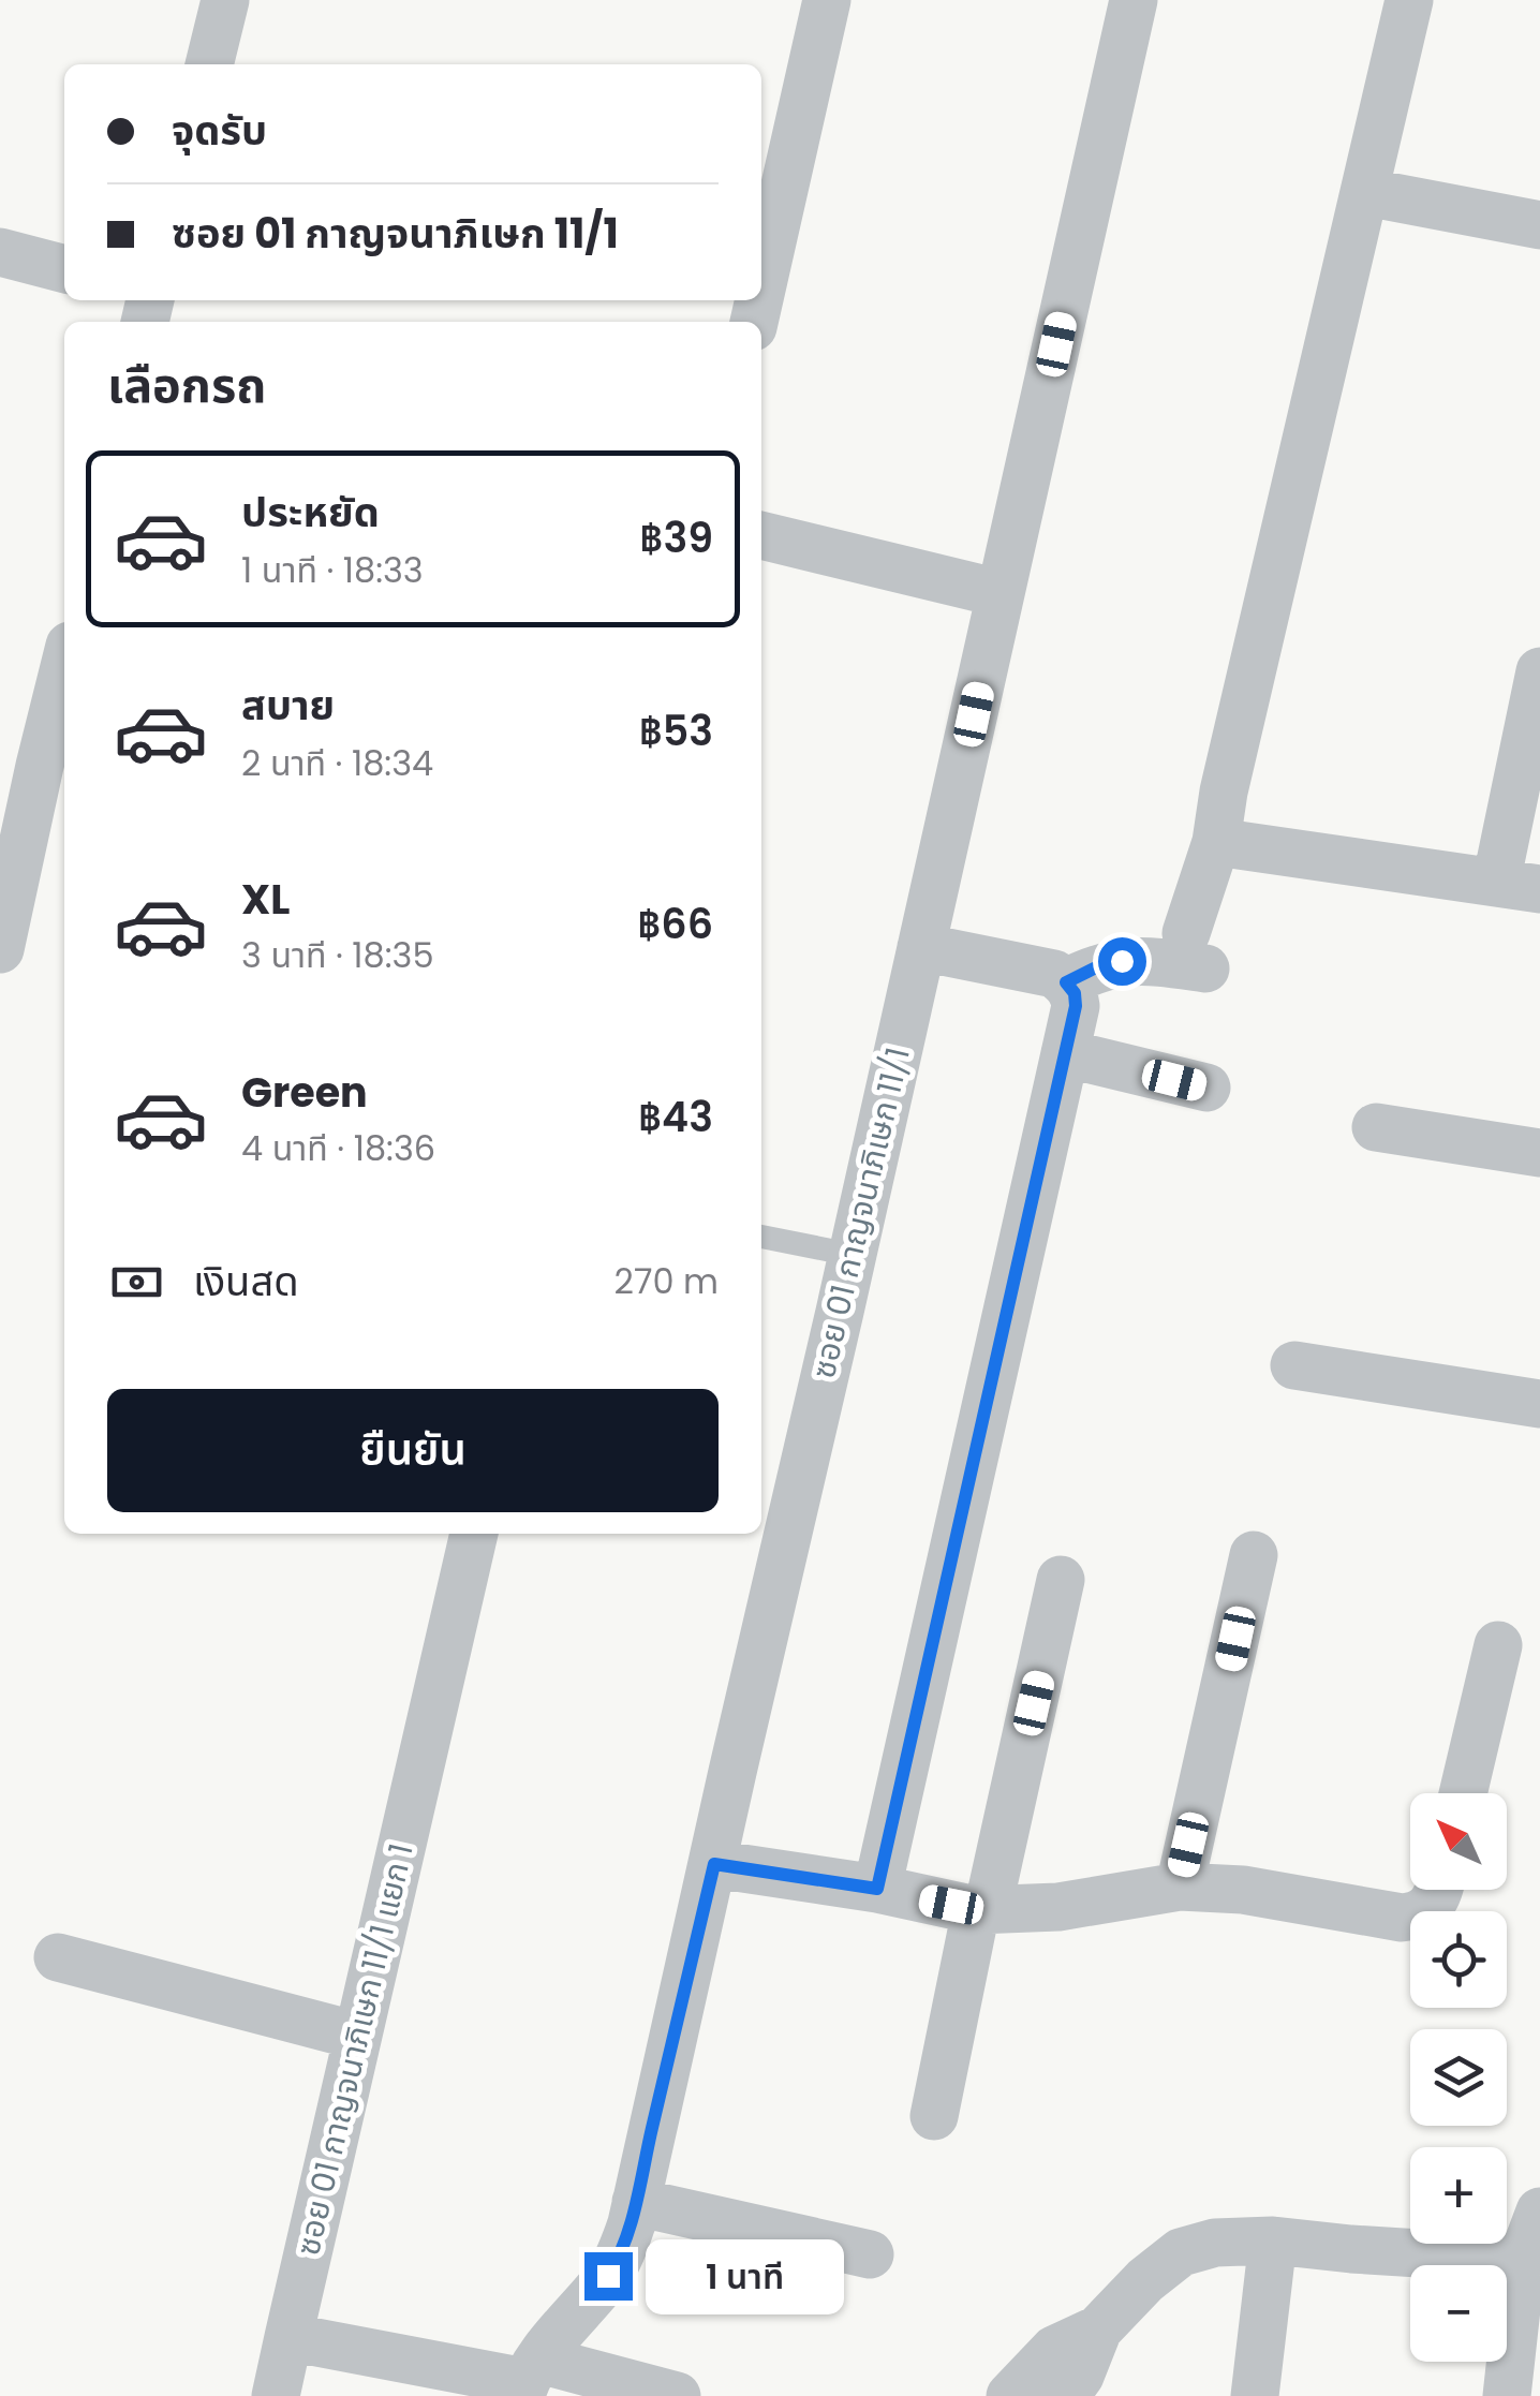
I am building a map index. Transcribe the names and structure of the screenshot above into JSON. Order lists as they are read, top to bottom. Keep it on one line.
{"streets":{"street":["ซอย 01 กาญจนาภิเษก 11/1","ซอย 01 กาญจนาภิเษก 11/1 แยก 1"]},"north":"top left","page":{"banner":["จุดรับ","ซอย 01 กาญจนาภิเษก 11/1"],"heading":"เลือกรถ","list":[{"name":"ประหยัด","note":"1 นาที · 18:33","value":"฿39"},{"name":"สบาย","note":"2 นาที · 18:34","value":"฿53"},{"name":"XL","note":"3 นาที · 18:35","value":"฿66"},{"name":"Green","note":"4 นาที · 18:36","value":"฿43"}],"pay":["เงินสด","270 m"],"buttons":"ยืนยัน","map_buttons":["+","−"],"bubble":"1 นาที"}}
